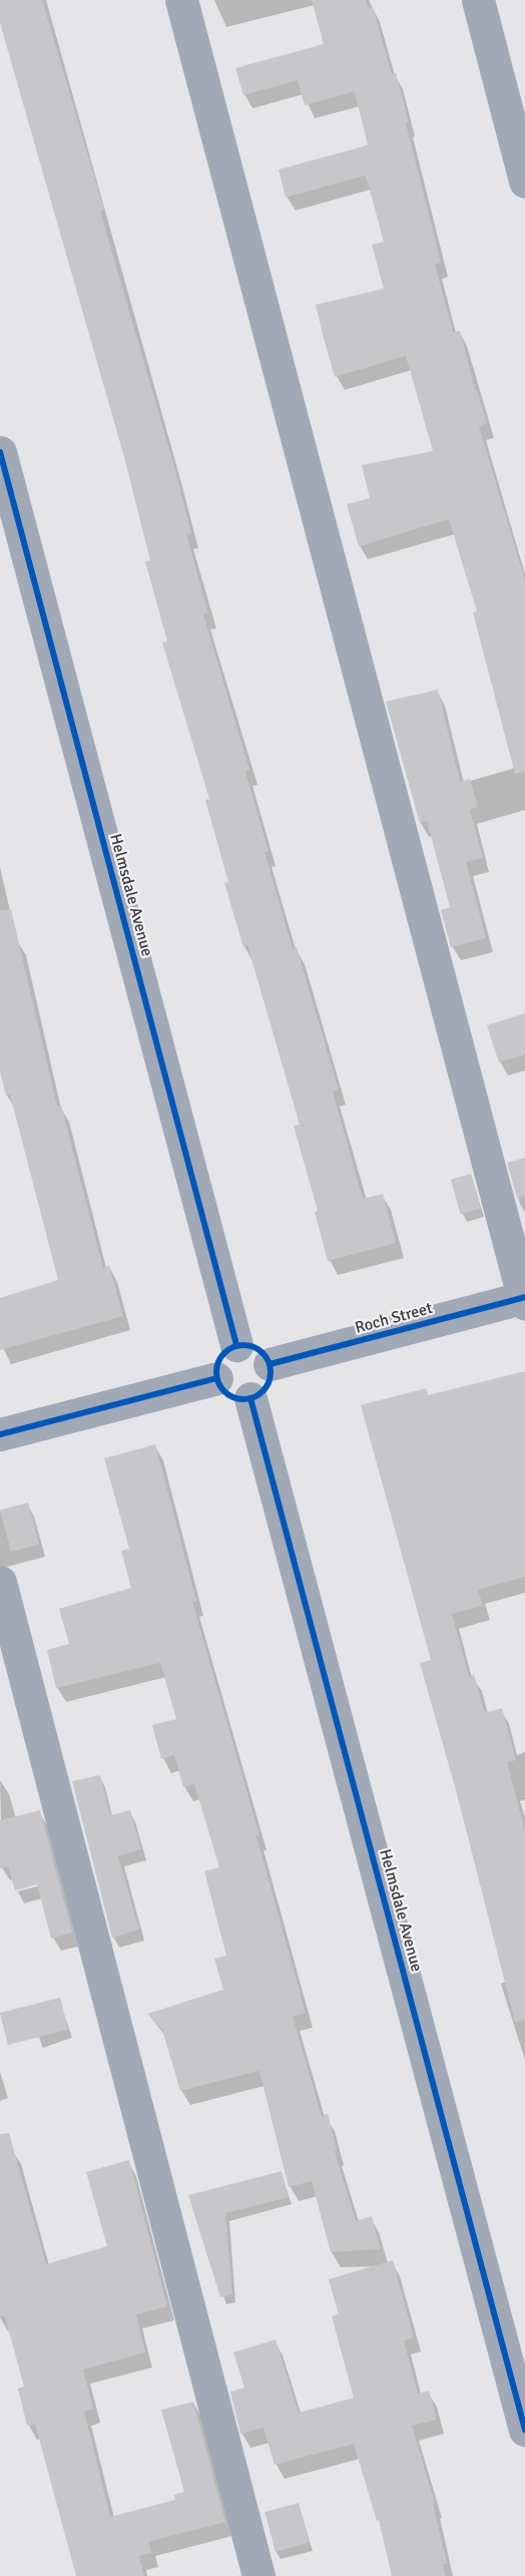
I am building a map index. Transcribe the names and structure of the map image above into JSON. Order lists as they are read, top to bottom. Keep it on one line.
{"streets":{"street":["Helmsdale Avenue","Roch Street"]},"crossings":[["Helmsdale Avenue","Roch Street"]]}
